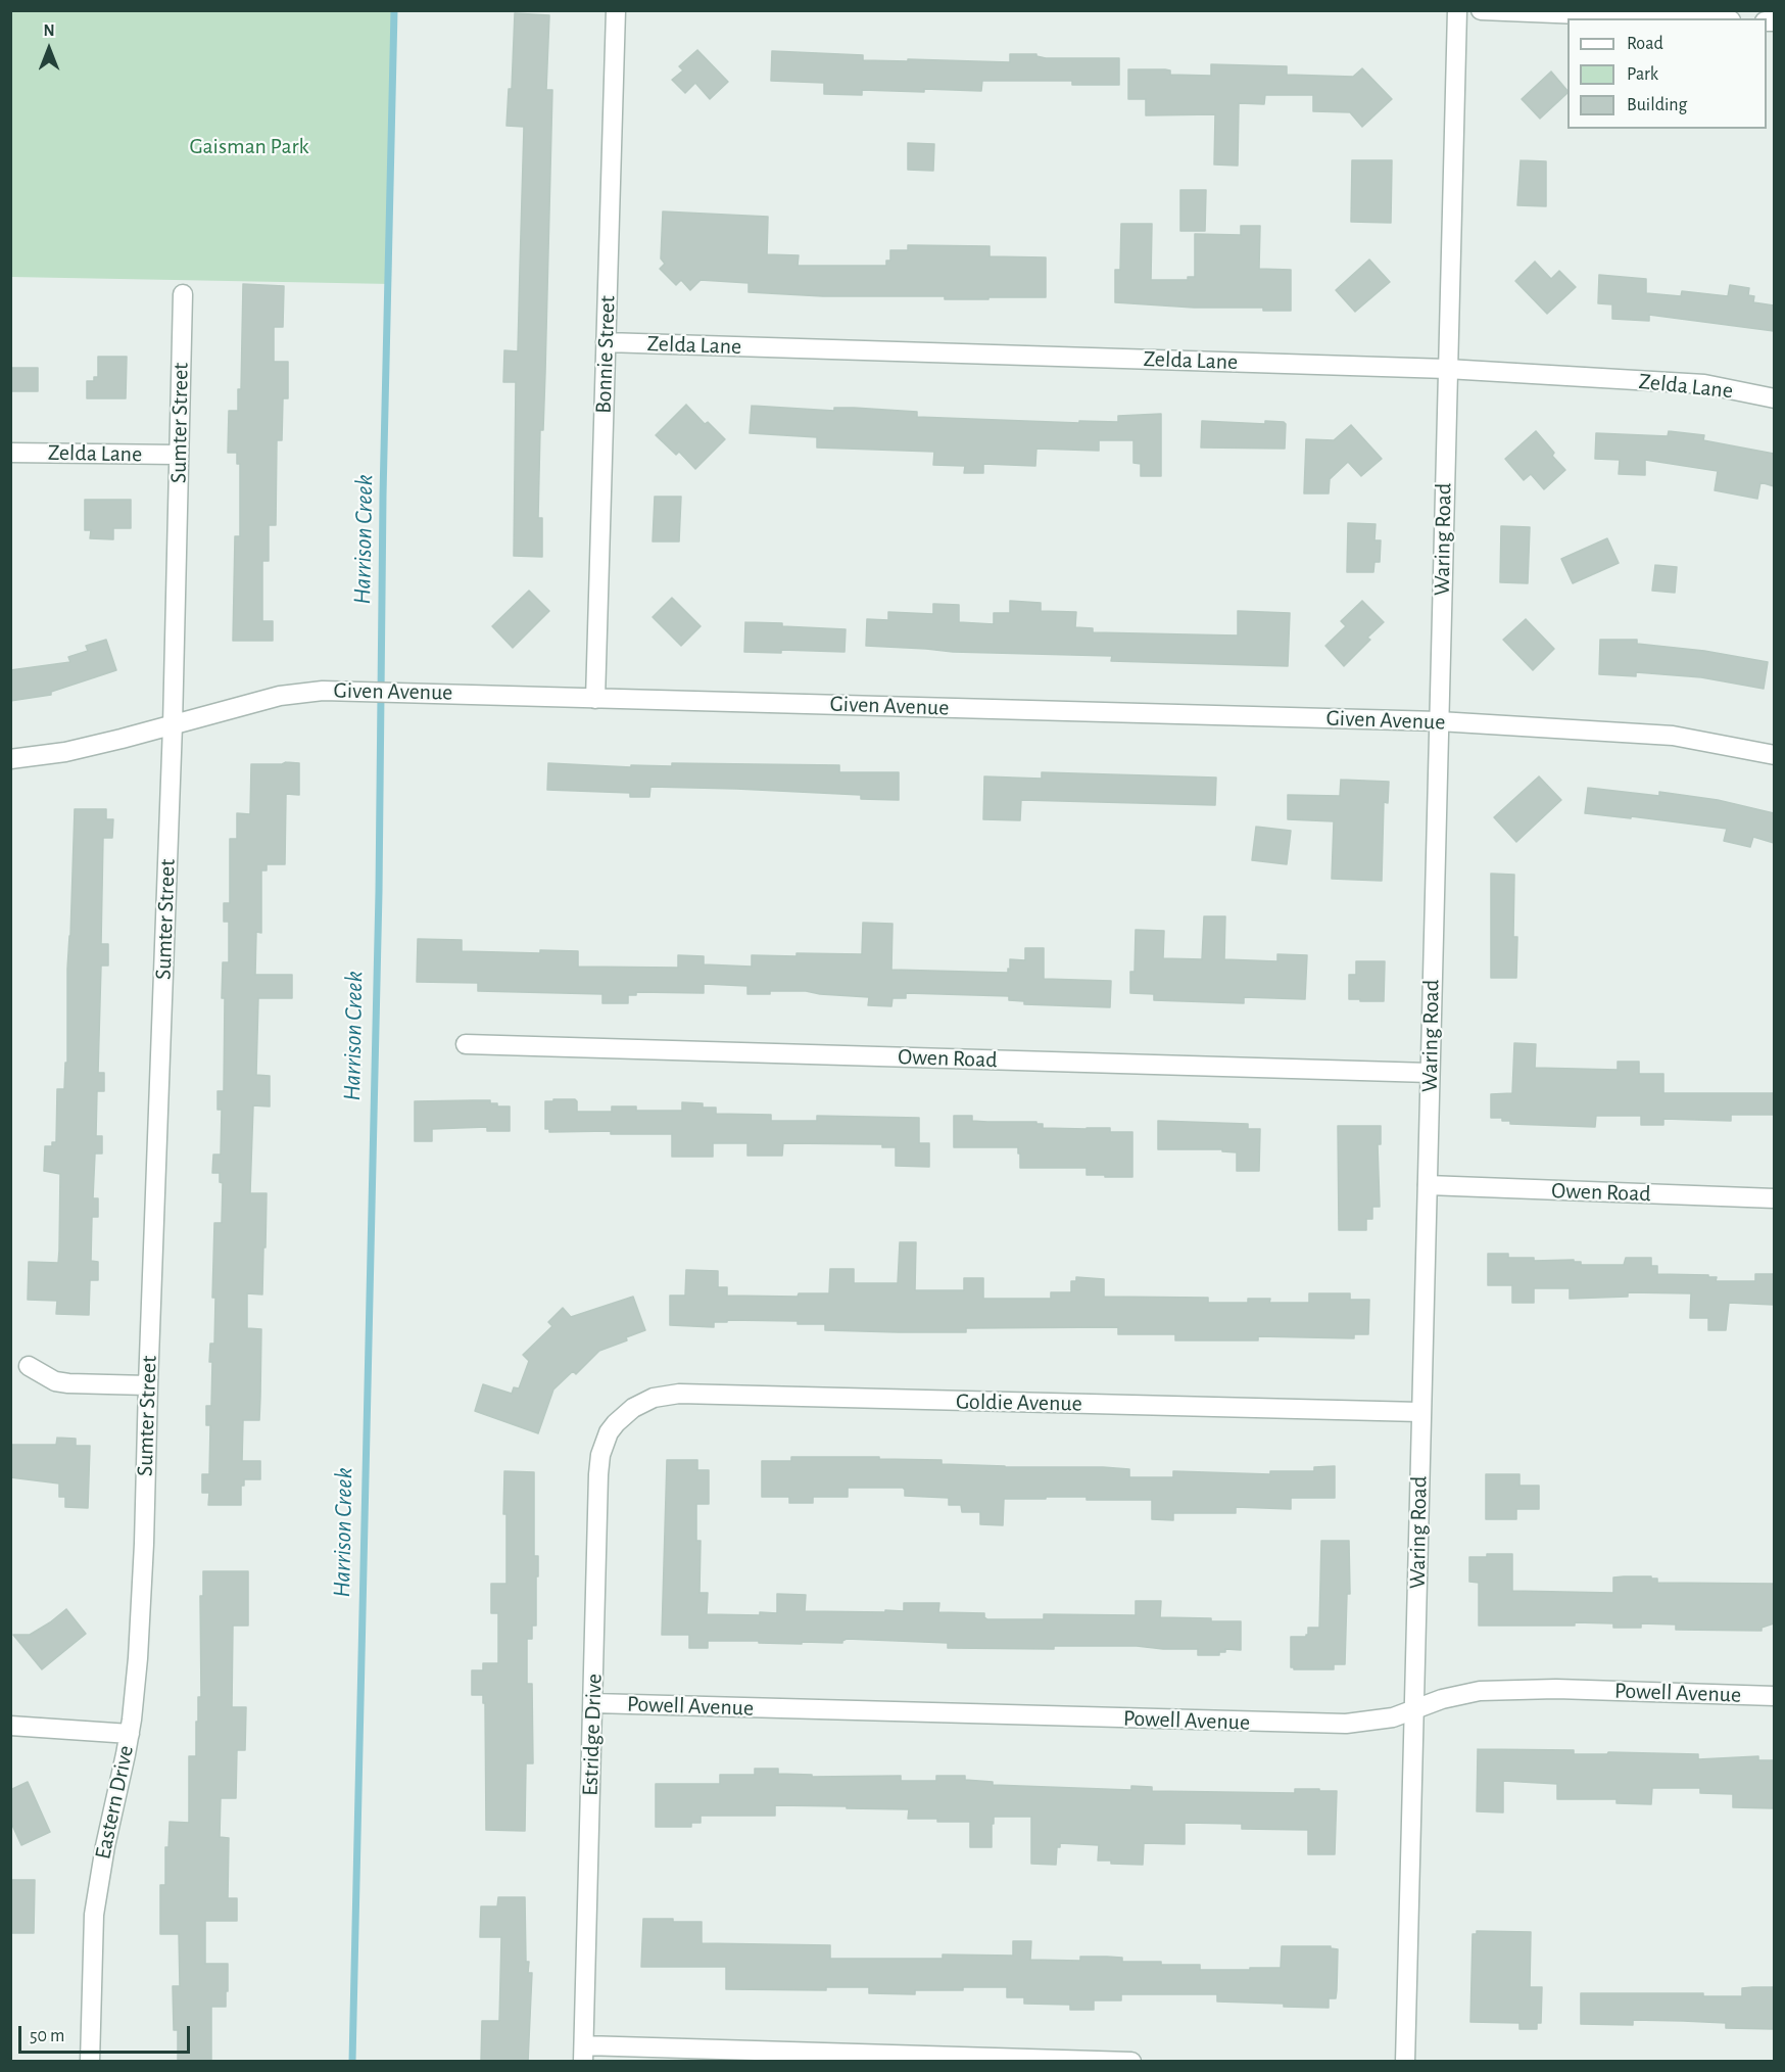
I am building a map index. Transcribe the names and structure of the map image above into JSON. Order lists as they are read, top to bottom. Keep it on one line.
{"streets":{"street":["Zelda Lane","Bonnie Street","Sumter Street","Waring Road","Given Avenue","Owen Road","Goldie Avenue","Powell Avenue","Estridge Drive","Eastern Drive"]},"crossings":[["Zelda Lane","Bonnie Street"],["Zelda Lane","Sumter Street"],["Zelda Lane","Waring Road"],["Bonnie Street","Given Avenue"],["Sumter Street","Given Avenue"],["Sumter Street","Eastern Drive"],["Waring Road","Given Avenue"],["Waring Road","Owen Road"],["Waring Road","Goldie Avenue"],["Waring Road","Powell Avenue"],["Goldie Avenue","Estridge Drive"],["Powell Avenue","Estridge Drive"]],"water":["Harrison Creek"],"parks":["Gaisman Park"],"legend":["Road","Park","Building"],"scale_bar":"50 m","north":"top"}
